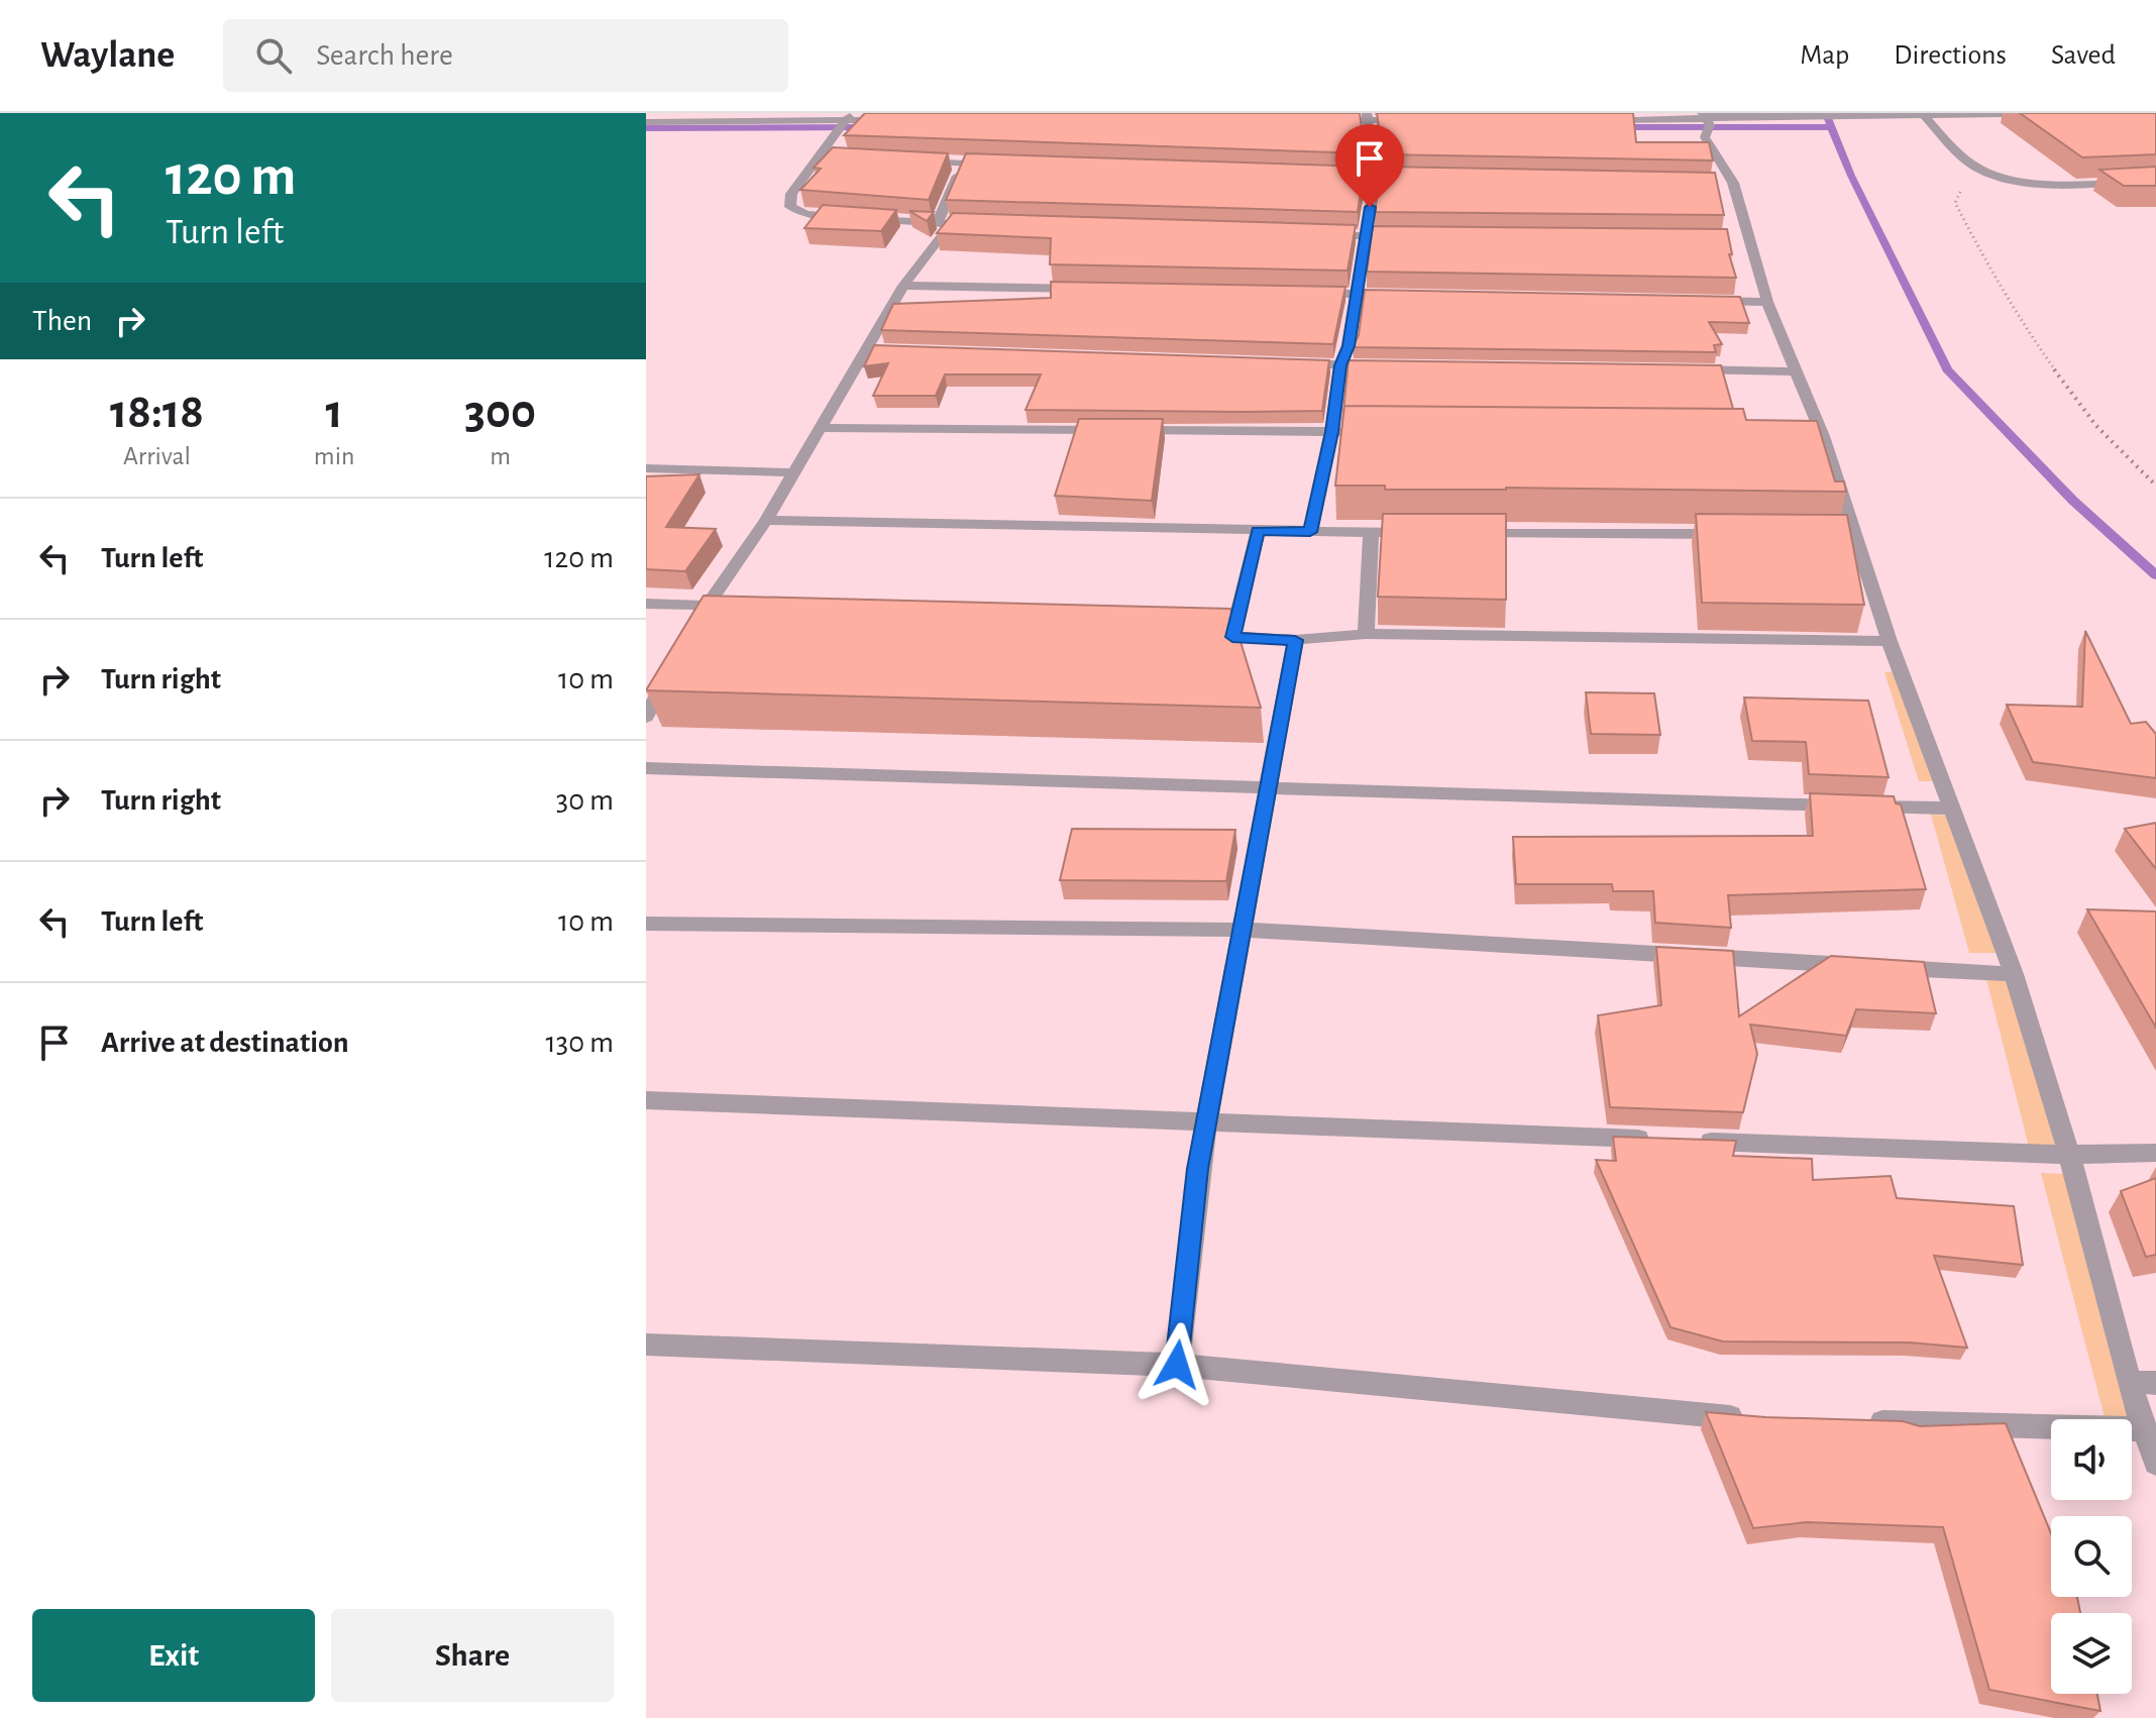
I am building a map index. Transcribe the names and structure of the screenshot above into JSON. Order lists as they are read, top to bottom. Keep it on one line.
{"page":{"header":"Waylane","search":"Search here","nav":["Map","Directions","Saved"],"turn":["120 m","Turn left"],"then":"Then","eta":["18:18","Arrival","1","min","300","m"],"list":[{"name":"Turn left","value":"120 m"},{"name":"Turn right","value":"10 m"},{"name":"Turn right","value":"30 m"},{"name":"Turn left","value":"10 m"},{"name":"Arrive at destination","value":"130 m"}],"buttons":["Exit","Share"]}}
